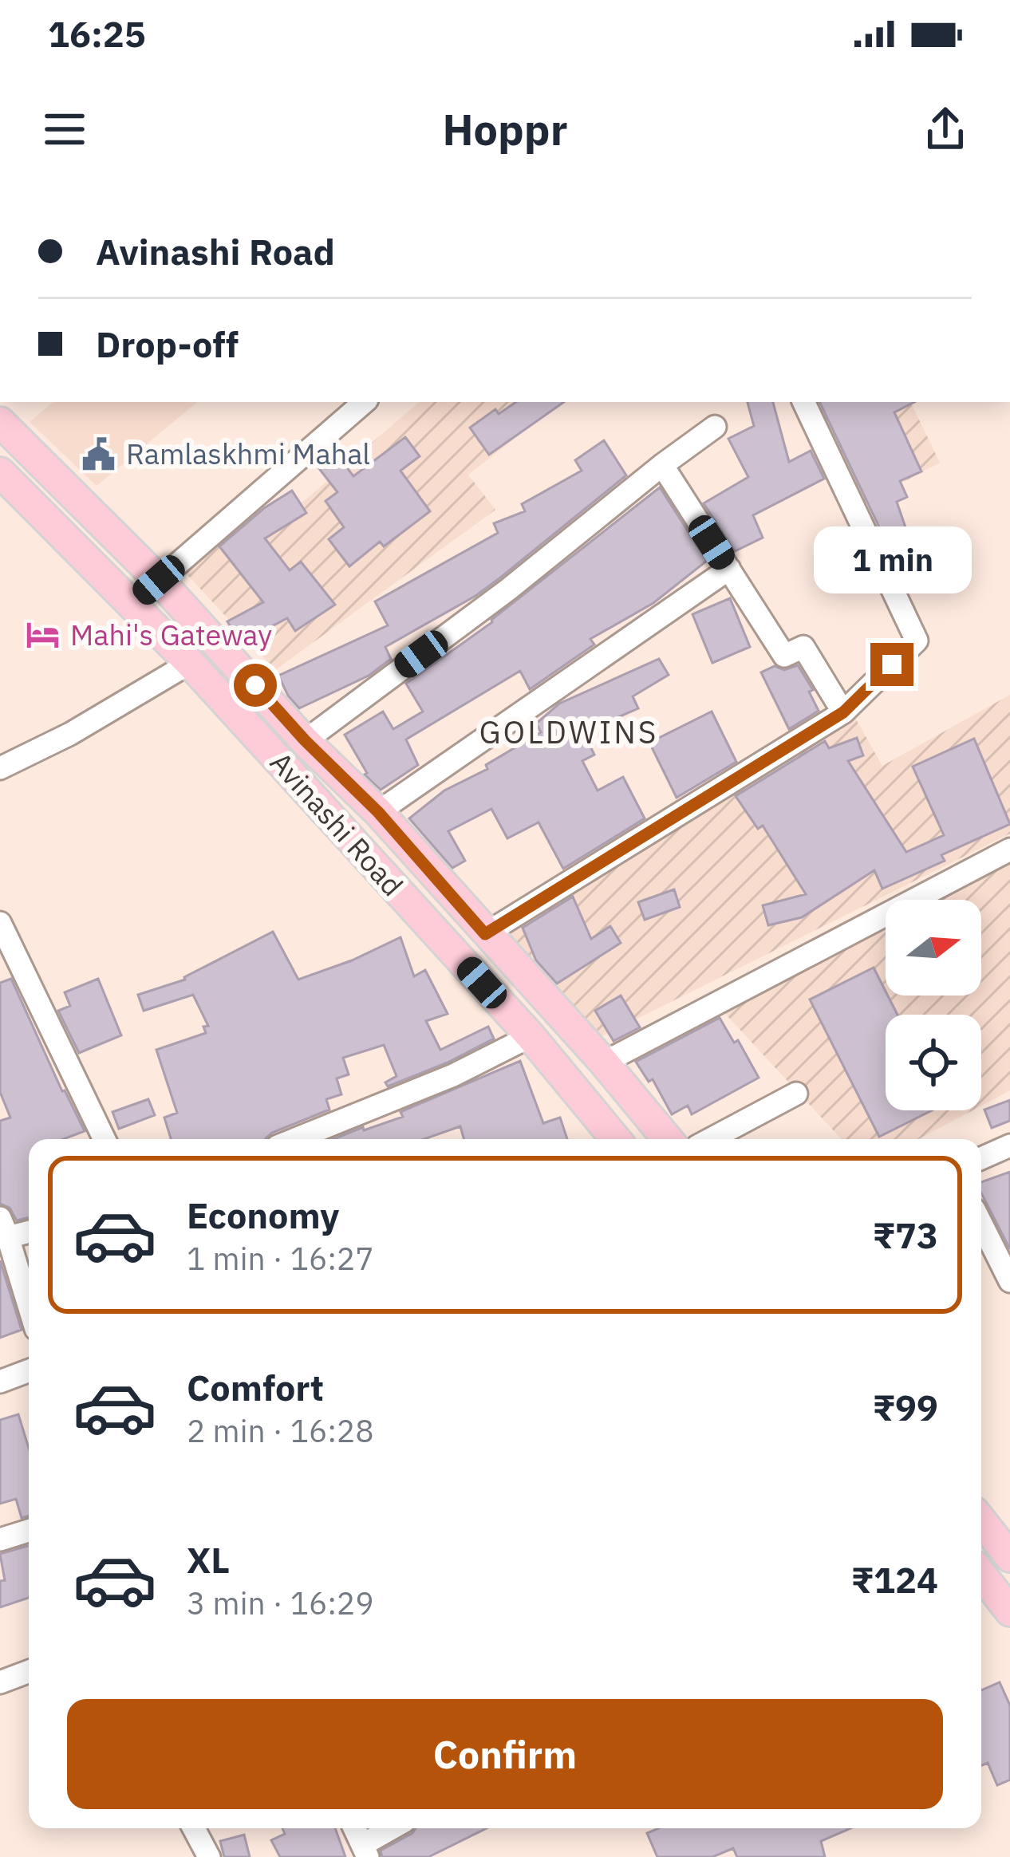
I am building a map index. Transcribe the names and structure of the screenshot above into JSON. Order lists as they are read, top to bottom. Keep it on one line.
{"streets":{"main road":["Avinashi Road"]},"districts":["GOLDWINS"],"places":{"public building":["Ramlaskhmi Mahal"],"hotel":["Mahi's Gateway"]},"north":"right","page":{"status":"16:25","header":"Hoppr","banner":["Avinashi Road","Drop-off"],"bubble":"1 min","list":[{"name":"Economy","note":"1 min · 16:27","value":"₹73"},{"name":"Comfort","note":"2 min · 16:28","value":"₹99"},{"name":"XL","note":"3 min · 16:29","value":"₹124"}],"buttons":"Confirm"}}
